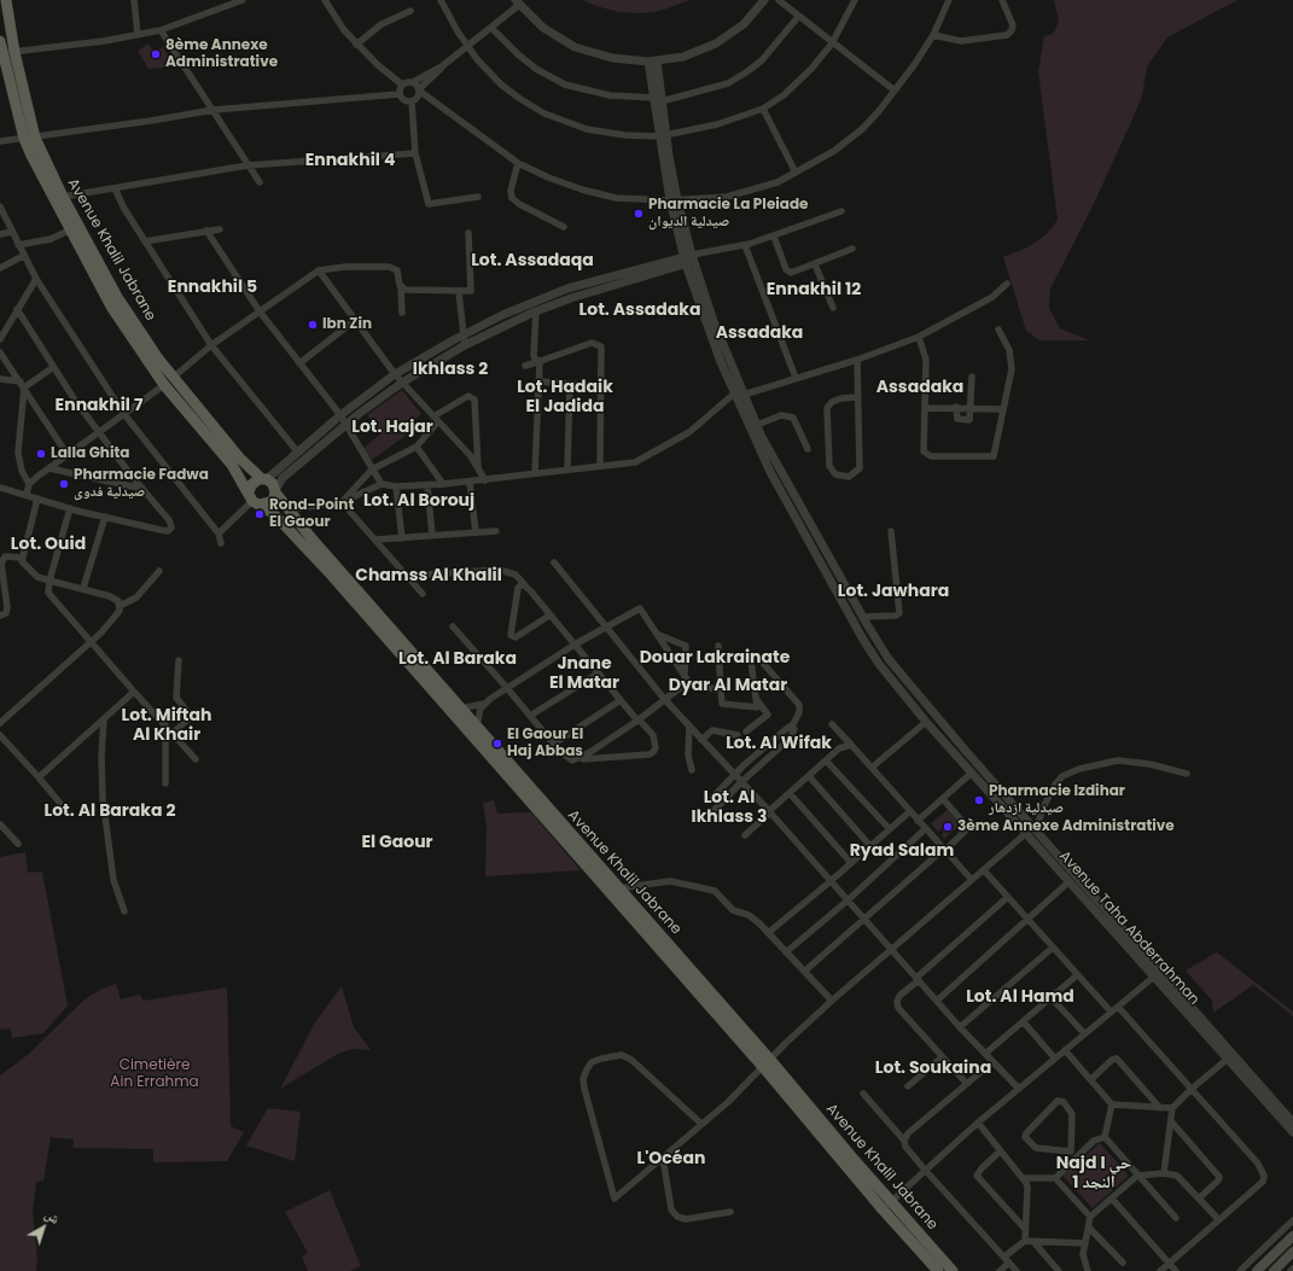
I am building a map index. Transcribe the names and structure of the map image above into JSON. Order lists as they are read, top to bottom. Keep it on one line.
{"streets":{"main road":["Avenue Khalil Jabrane"],"street":["Avenue Taha Abderrahman"]},"districts":["Ennakhil 4","Lot. Assadaqa","Ennakhil 5","Ennakhil 12","Lot. Assadaka","Assadaka","Ikhlass 2","Lot. Hadaik El Jadida","Assadaka","Ennakhil 7","Lot. Hajar","Lot. Al Borouj","Lot. Ouid","Chamss Al Khalil","Lot. Jawhara","Douar Lakrainate","Lot. Al Baraka","Jnane El Matar","Dyar Al Matar","Lot. Miftah Al Khair","Lot. Al Wifak","Lot. Al Ikhlass 3","Lot. Al Baraka 2","El Gaour","Ryad Salam","Lot. Al Hamd","Lot. Soukaina","L'Océan","Najd I حي النجد 1"],"parks":["Cimetière Ain Errahma"],"places":["8ème Annexe Administrative","Pharmacie La Pleiade صيدلية الديوان","Ibn Zin","Lalla Ghita","Pharmacie Fadwa صيدلية فدوى","Rond-Point El Gaour","El Gaour El Haj Abbas","Pharmacie Izdihar صيدلية ازدهار","3ème Annexe Administrative"],"north":"top right"}
